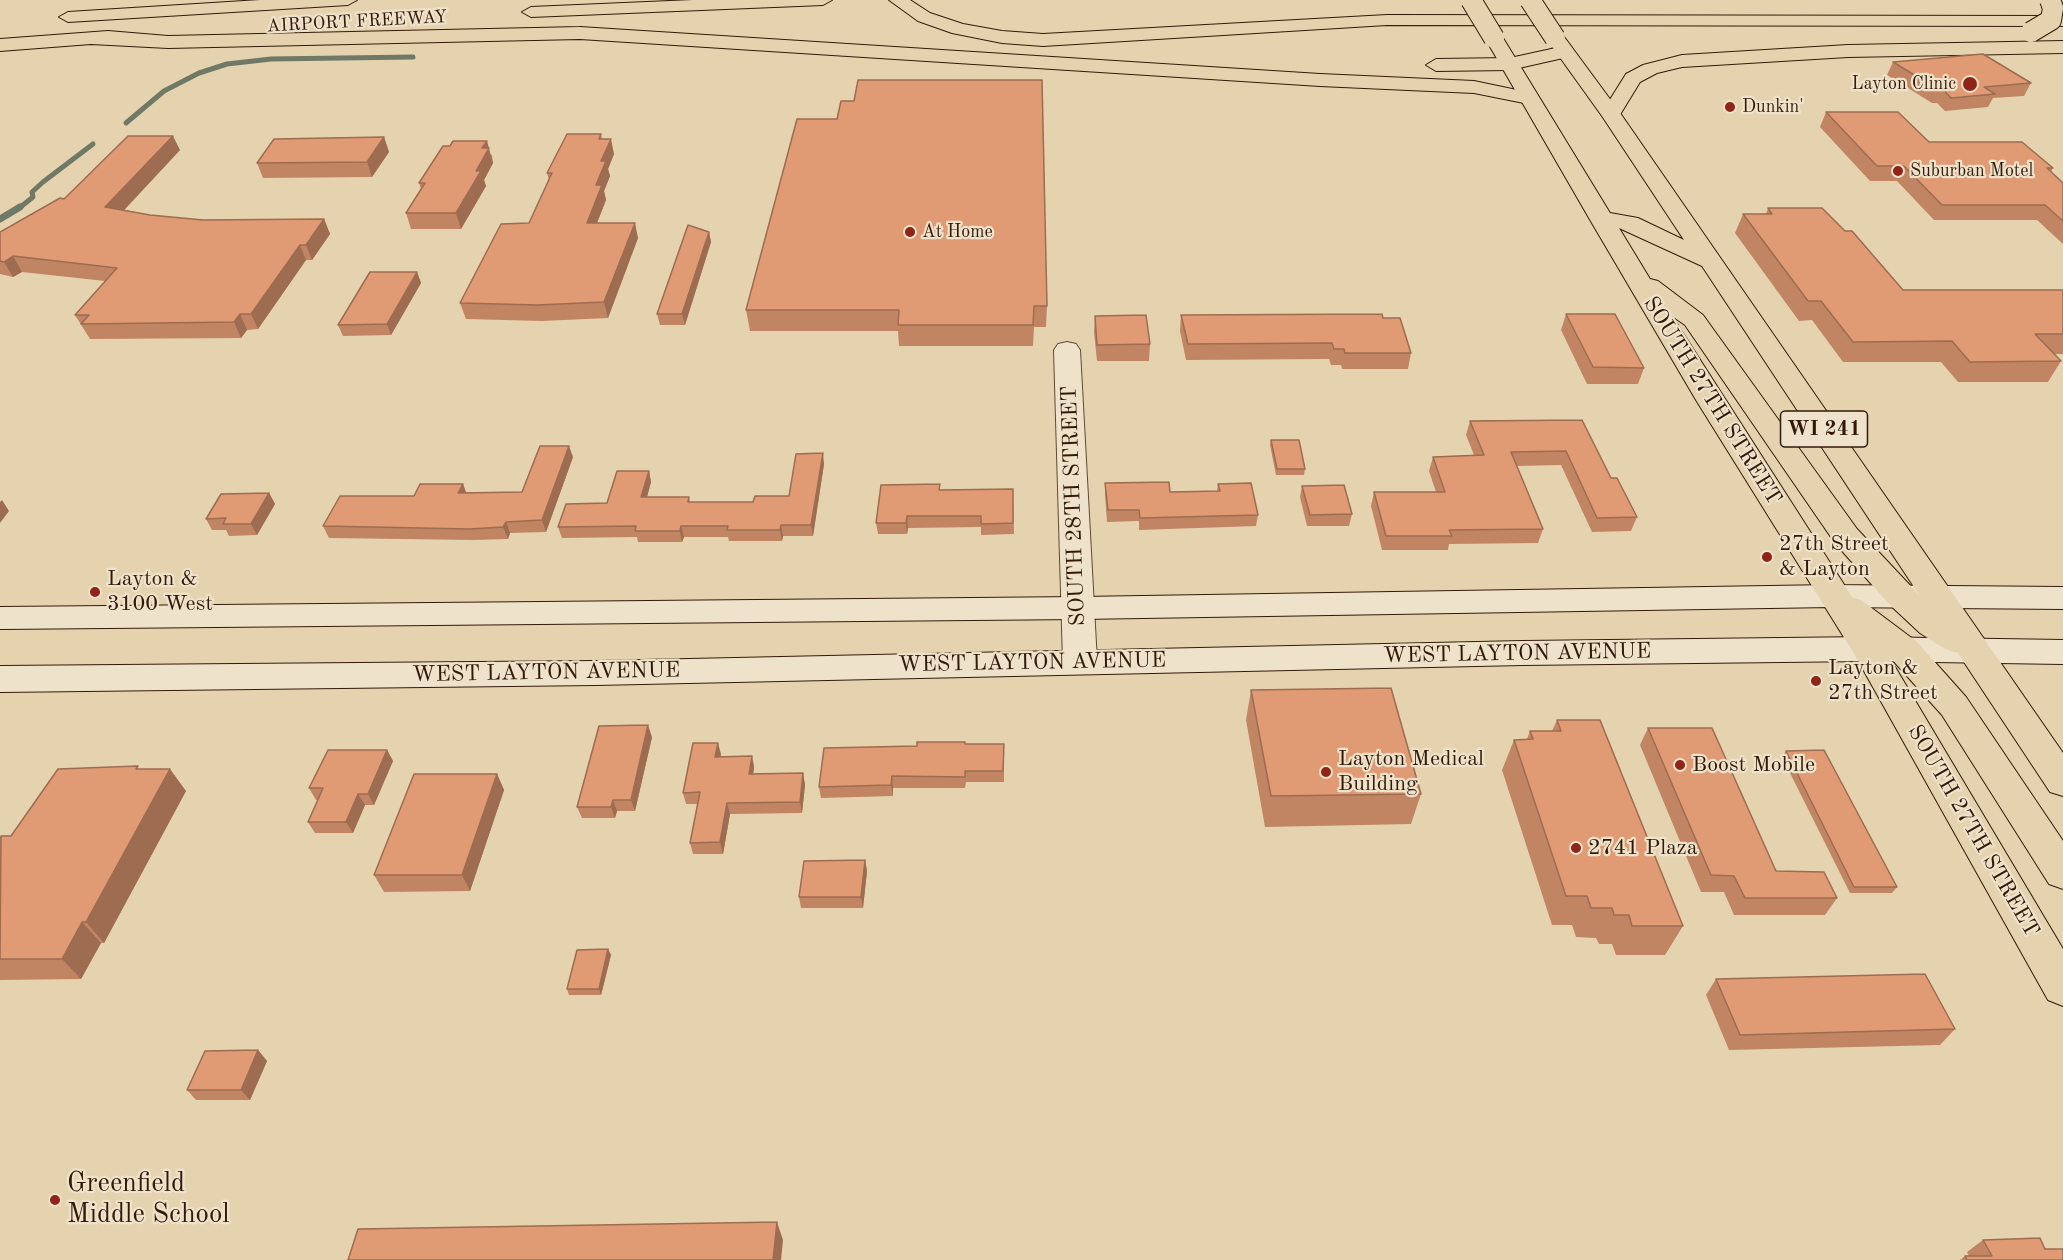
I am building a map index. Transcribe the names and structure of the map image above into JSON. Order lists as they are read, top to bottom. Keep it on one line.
{"streets":{"main road":["AIRPORT FREEWAY","SOUTH 27TH STREET","WI 241","SOUTH 28TH STREET","WEST LAYTON AVENUE"]},"crossings":[["SOUTH 27TH STREET","WEST LAYTON AVENUE"],["WI 241","WEST LAYTON AVENUE"],["SOUTH 28TH STREET","WEST LAYTON AVENUE"]],"places":["Layton Clinic","Dunkin'","Suburban Motel","At Home","27th Street & Layton","Layton & 3100 West","Layton & 27th Street","Boost Mobile","Layton Medical Building","2741 Plaza","Greenfield Middle School"]}
